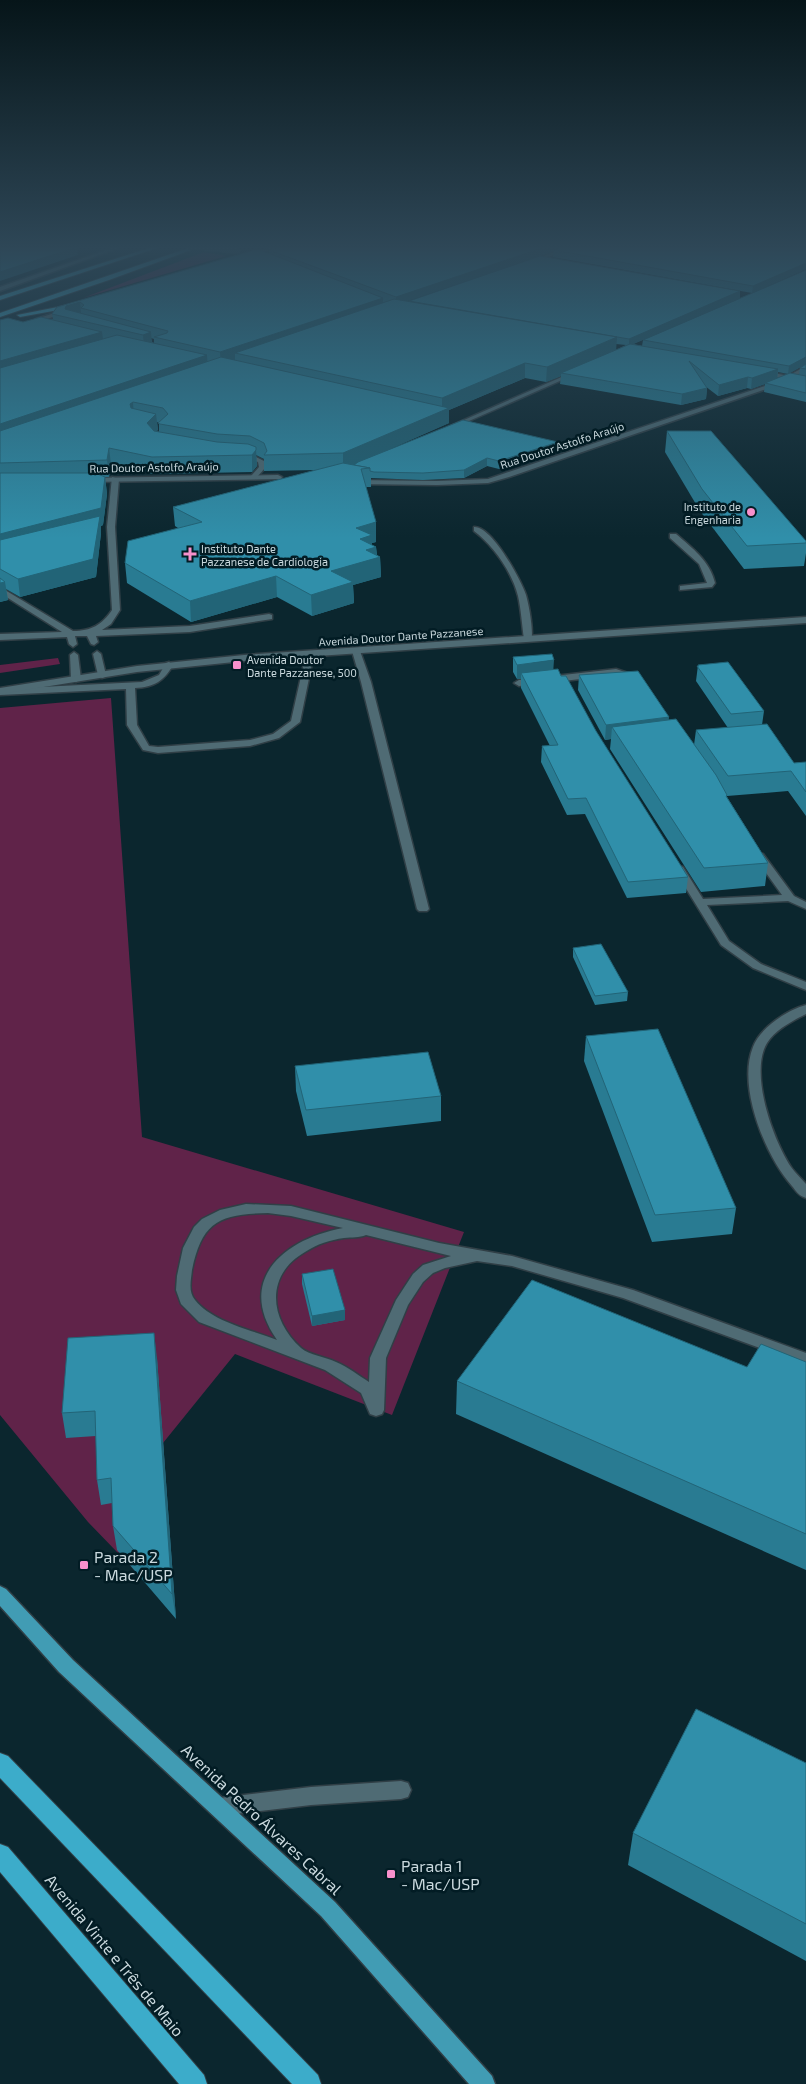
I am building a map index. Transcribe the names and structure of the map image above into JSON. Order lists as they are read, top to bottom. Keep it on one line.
{"streets":{"highway":["Avenida Vinte e Três de Maio"],"main road":["Avenida Pedro Álvares Cabral"],"street":["Rua Doutor Astolfo Araújo","Avenida Doutor Dante Pazzanese"]},"places":{"other":["Instituto de Engenharia"],"health":["Instituto Dante Pazzanese de Cardiologia"],"transit":["Avenida Doutor Dante Pazzanese, 500","Parada 2 - Mac/USP","Parada 1 - Mac/USP"]}}
